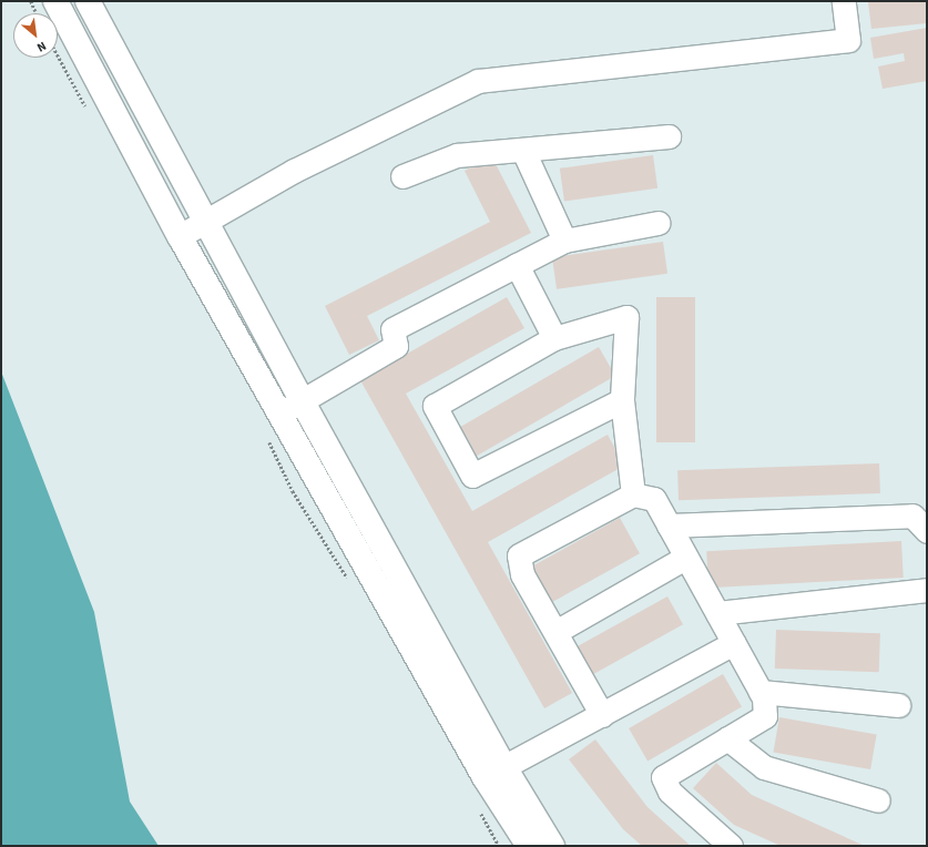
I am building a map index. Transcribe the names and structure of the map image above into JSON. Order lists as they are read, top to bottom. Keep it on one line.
{"north":"bottom right"}
